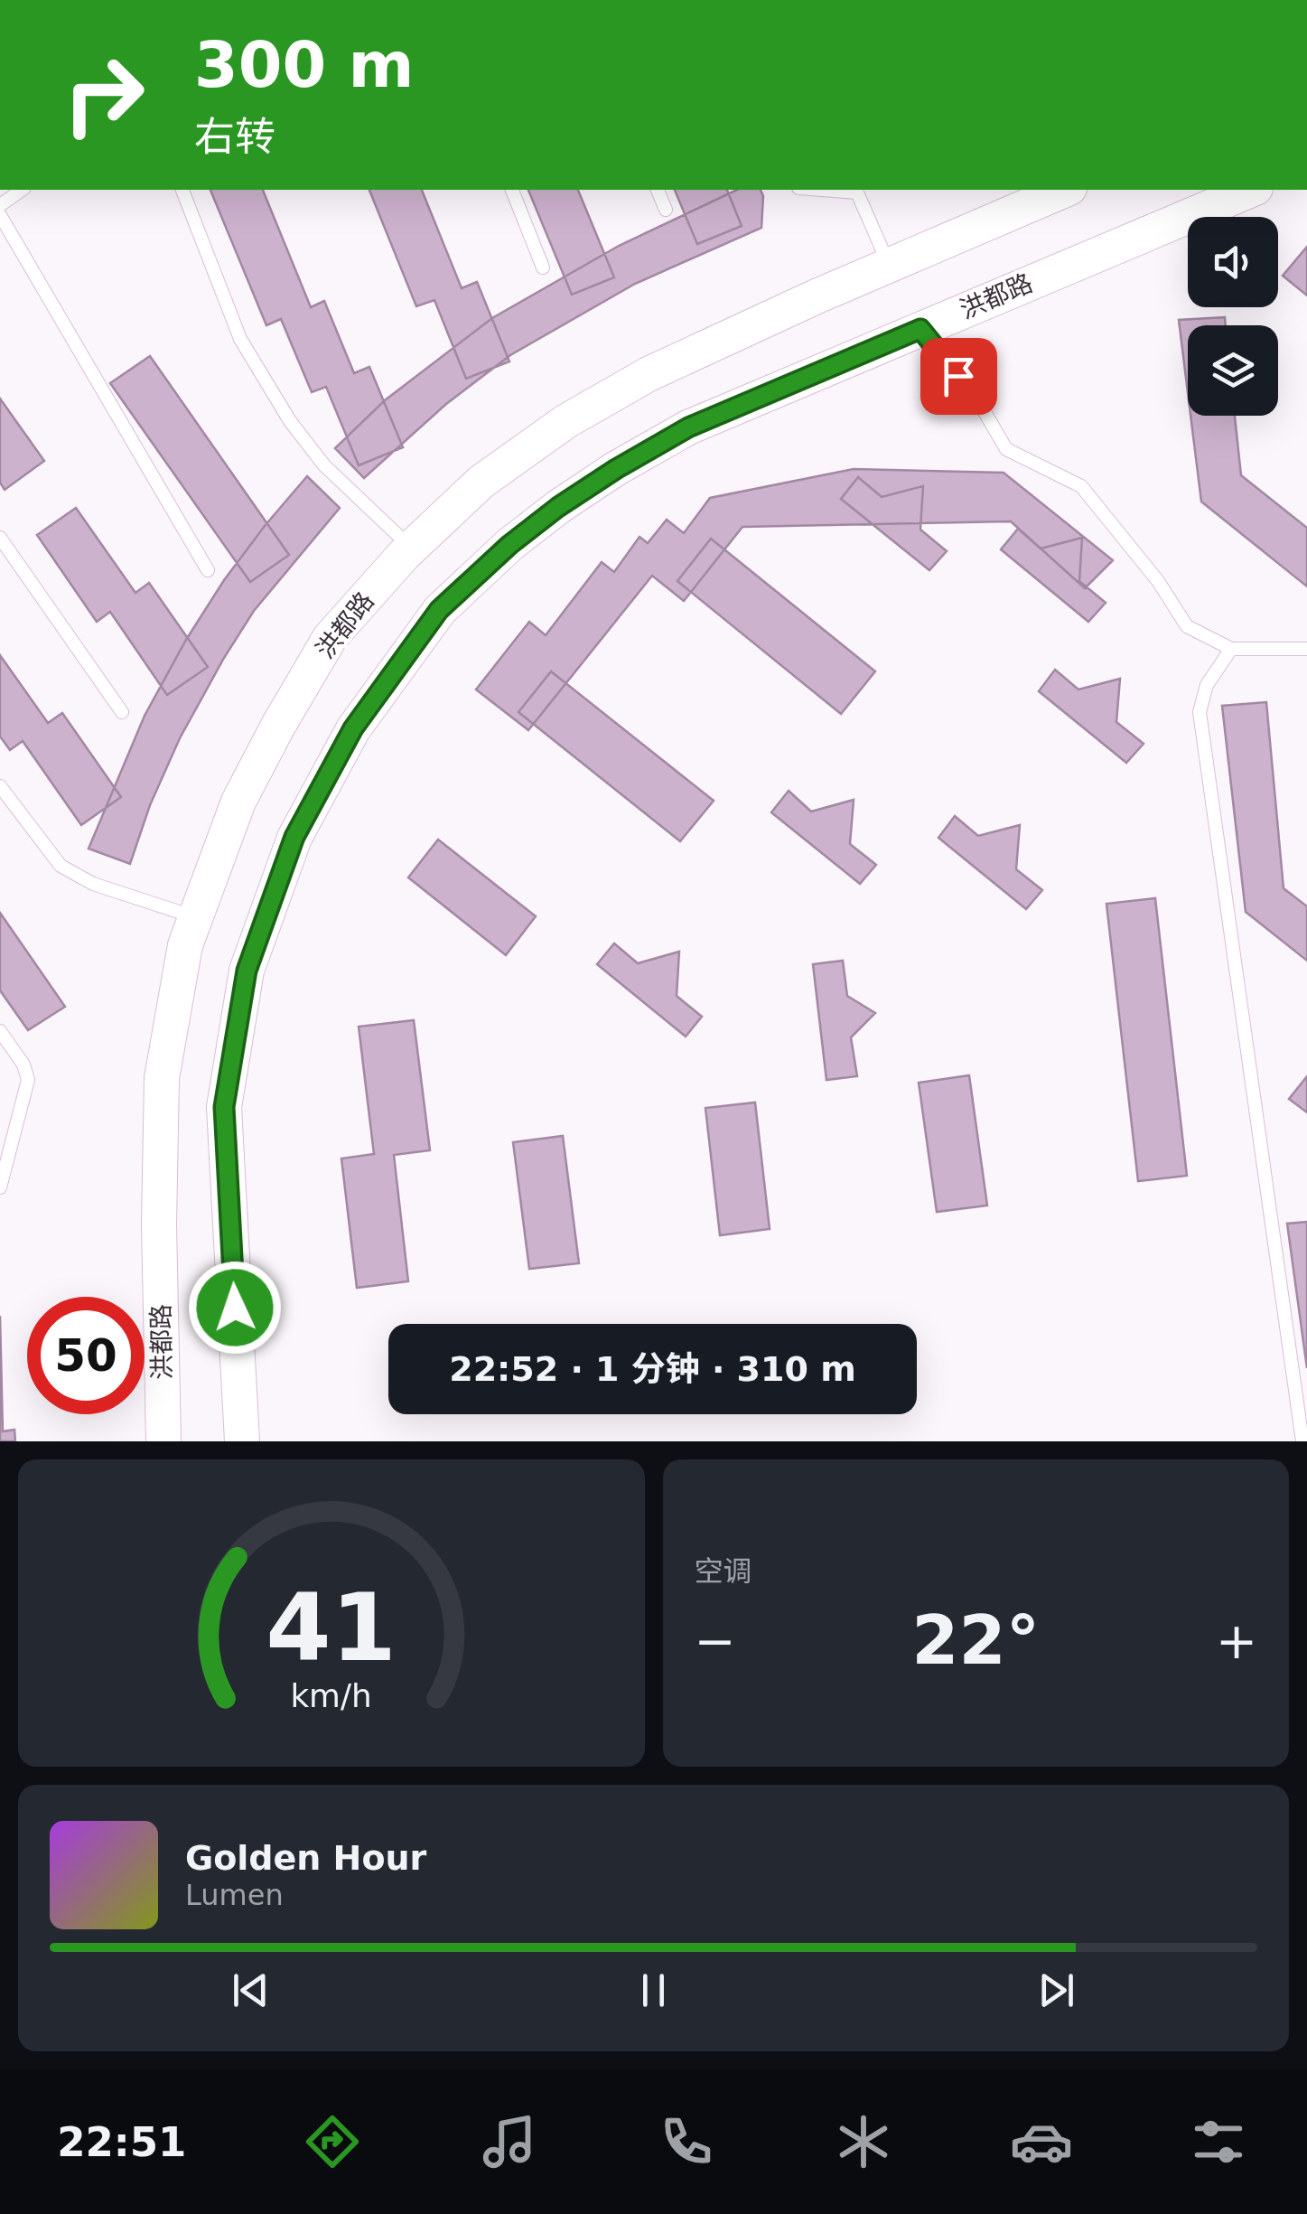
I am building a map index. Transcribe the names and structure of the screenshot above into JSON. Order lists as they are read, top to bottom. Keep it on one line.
{"streets":{"main road":["洪都路"]},"page":{"turn":["300 m","右转"],"limit":"50","trip":"22:52 · 1 分钟 · 310 m","tile":"空调","heat":["−","22°","+"],"song":["Golden Hour","Lumen"],"tabs":"22:51","gauge":["41","km/h"]}}
